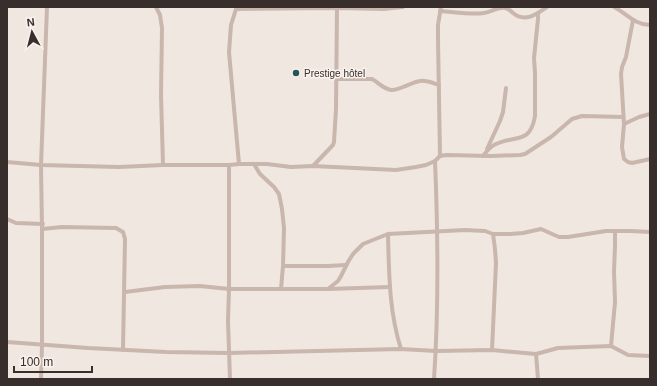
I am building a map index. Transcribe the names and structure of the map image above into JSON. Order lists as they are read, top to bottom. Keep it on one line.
{"places":["Prestige hôtel"],"scale_bar":"100 m","north":"top"}
